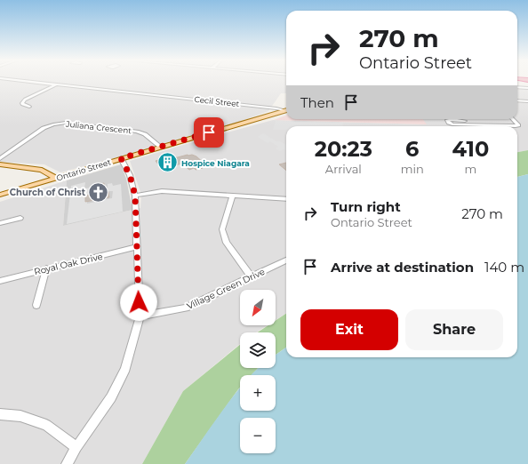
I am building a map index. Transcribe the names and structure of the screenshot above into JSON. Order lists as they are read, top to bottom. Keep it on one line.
{"streets":{"main road":["Ontario Street"],"street":["Cecil Street","Juliana Crescent","Royal Oak Drive","Village Green Drive"]},"crossings":[["Juliana Crescent","Ontario Street"]],"places":{"building":["Hospice Niagara"],"church":["Church of Christ"]},"north":"bottom left","page":{"turn":["270 m","Ontario Street"],"then":"Then","eta":["20:23","Arrival","6","min","410","m"],"list":[{"name":"Turn right","note":"Ontario Street","value":"270 m"},{"name":"Arrive at destination","value":"140 m"}],"map_buttons":["+","−"],"buttons":["Exit","Share"]}}
